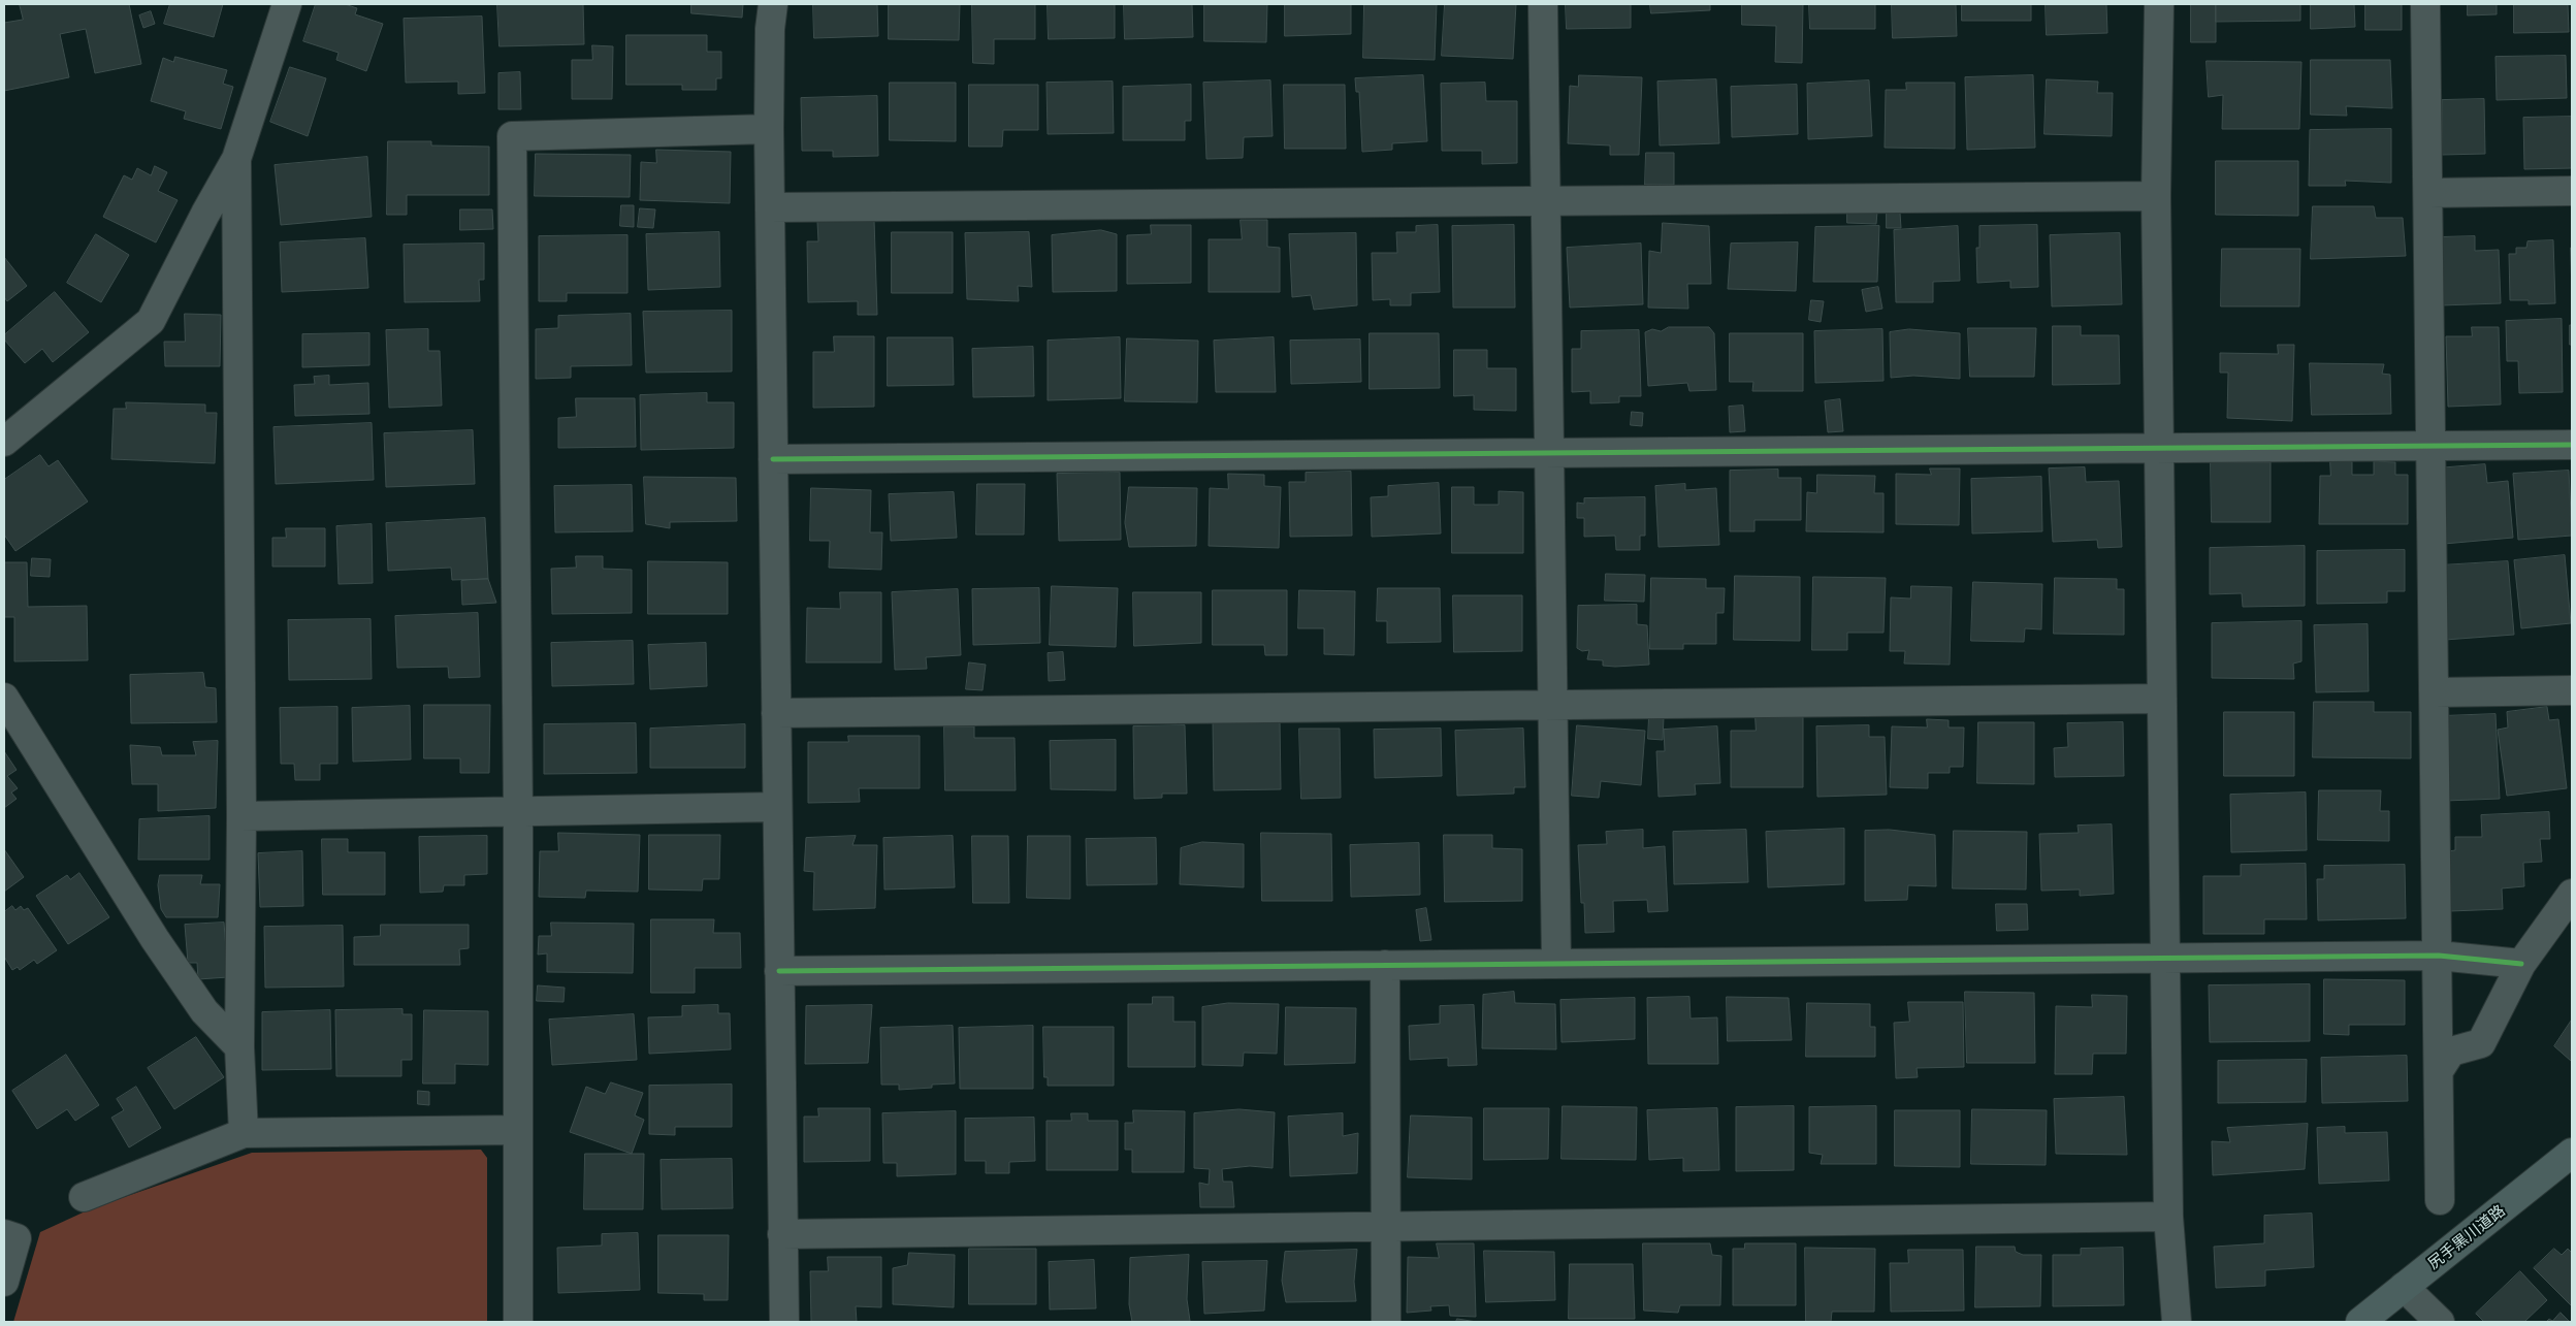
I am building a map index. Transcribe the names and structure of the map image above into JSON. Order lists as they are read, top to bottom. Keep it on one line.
{"streets":{"main road":["尻手黒川道路"]}}
